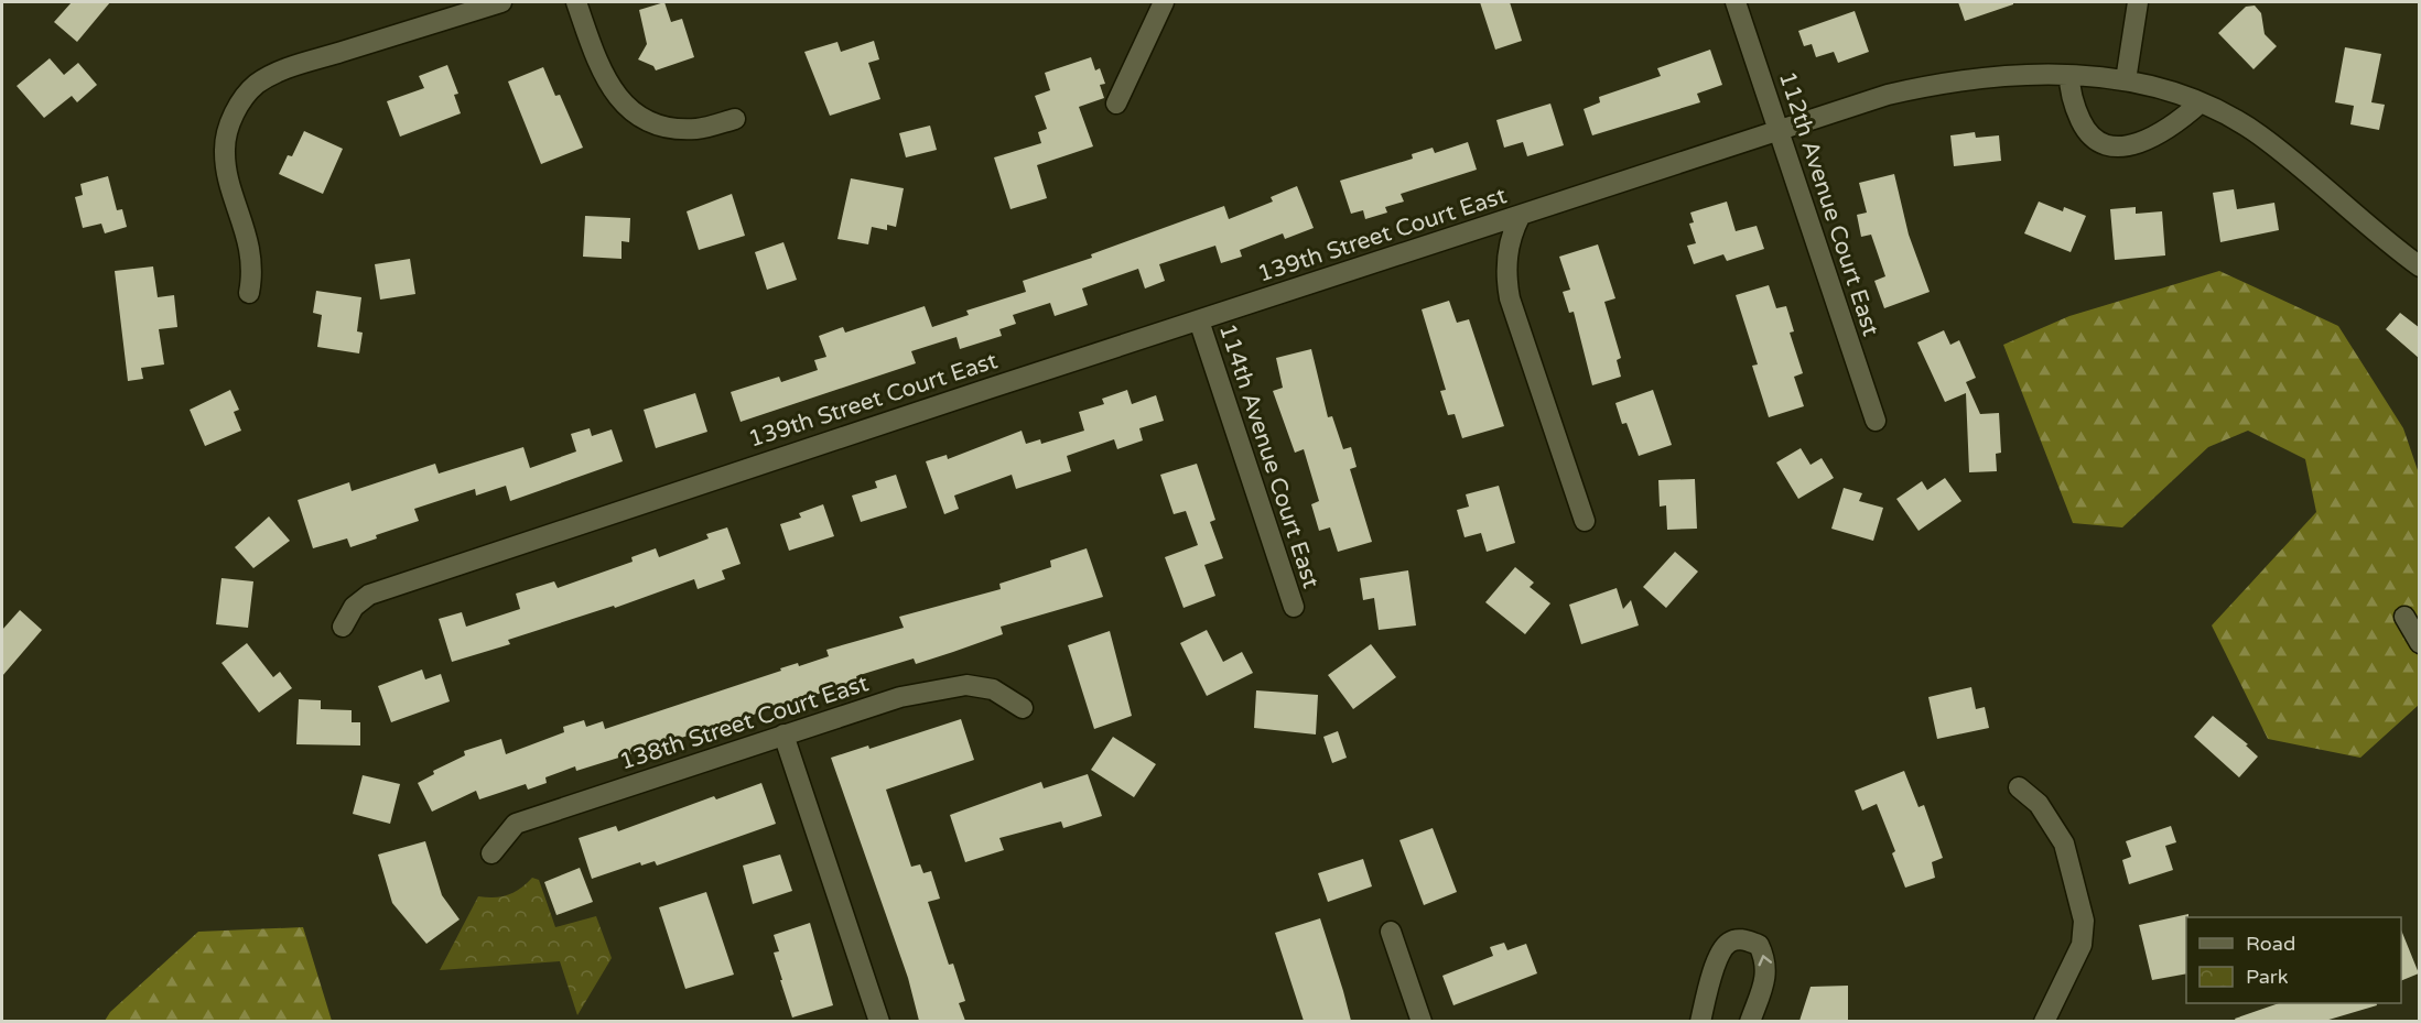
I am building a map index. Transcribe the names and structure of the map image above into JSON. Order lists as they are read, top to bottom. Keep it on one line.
{"streets":{"street":["112th Avenue Court East","139th Street Court East","114th Avenue Court East","138th Street Court East"]},"crossings":[["112th Avenue Court East","139th Street Court East"],["139th Street Court East","114th Avenue Court East"]],"legend":["Road","Park"]}
